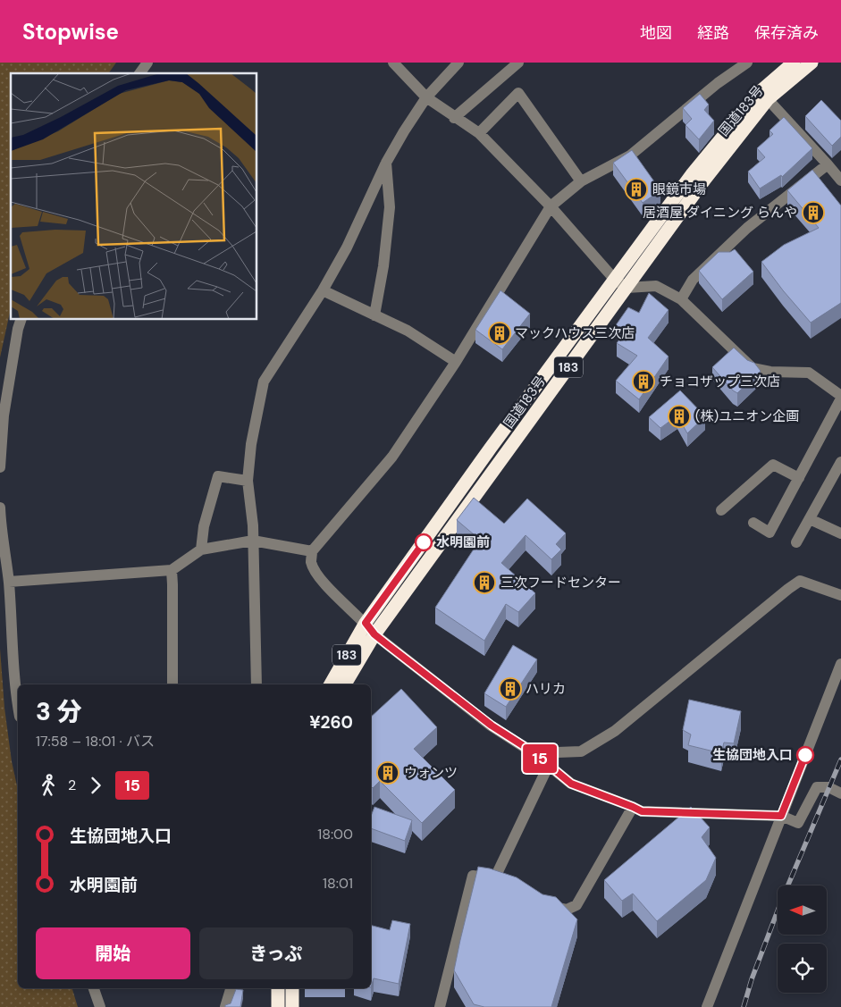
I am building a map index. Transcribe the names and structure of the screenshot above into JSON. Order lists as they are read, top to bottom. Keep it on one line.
{"streets":{"highway":["国道183号","183"]},"places":{"building":["眼鏡市場","居酒屋 ダイニング らんや","マックハウス三次店","チョコザップ三次店","(株)ユニオン企画","三次フードセンター","ハリカ","ウォンツ"],"other":["水明園前","生協団地入口"]},"lines":["bus line 15"],"north":"left","page":{"header":"Stopwise","nav":["地図","経路","保存済み"],"on_map":"15","heading":["3 分","17:58 – 18:01 · バス","¥260"],"legs":["2","15"],"list":[{"name":"生協団地入口","value":"18:00"},{"name":"水明園前","value":"18:01"}],"buttons":["開始","きっぷ"]}}
